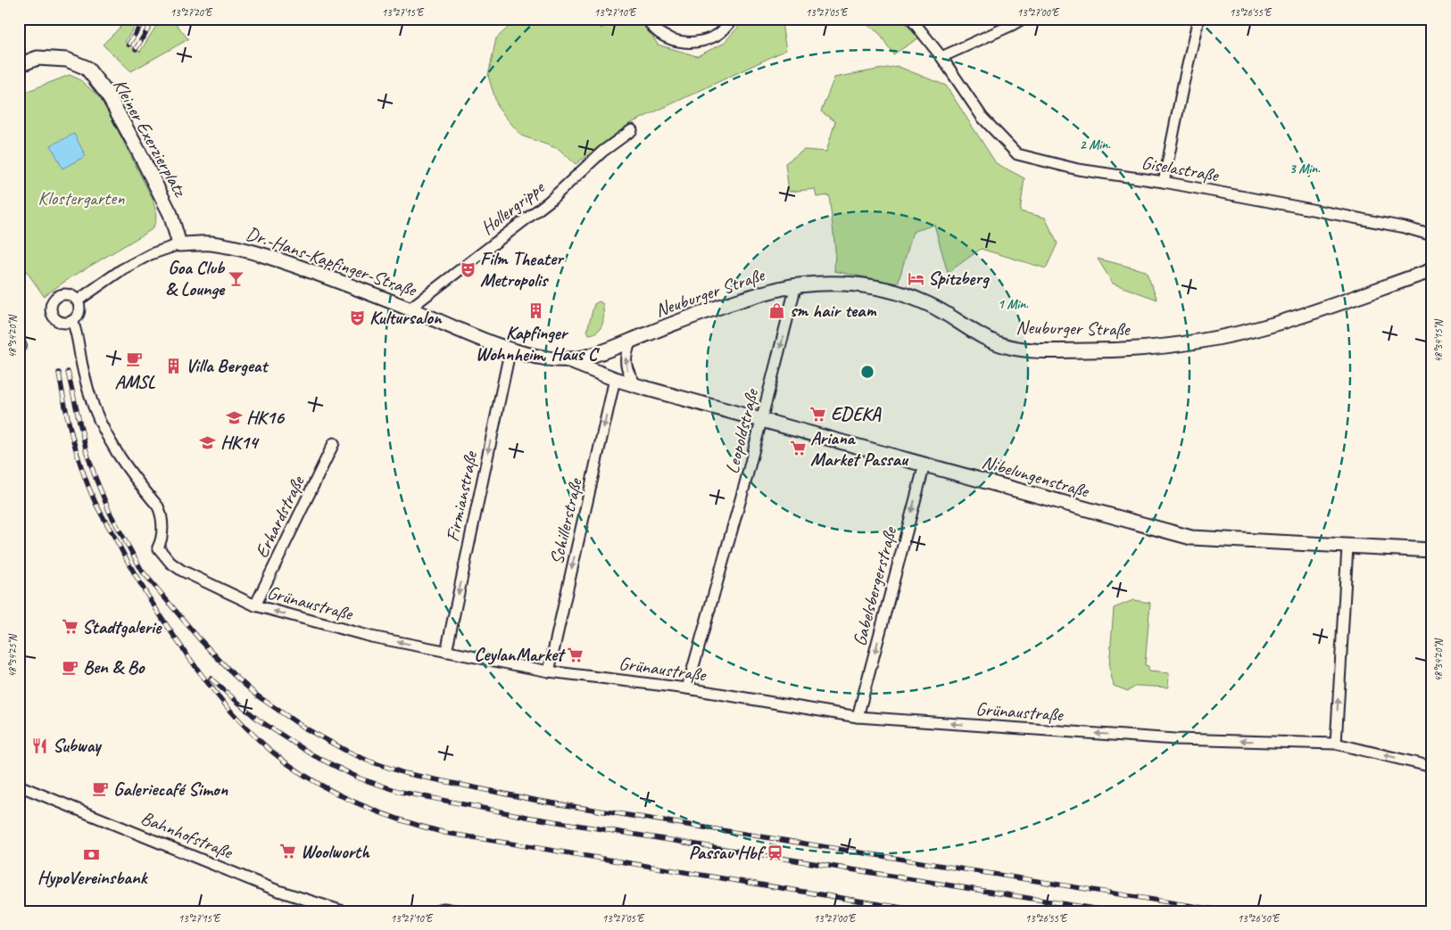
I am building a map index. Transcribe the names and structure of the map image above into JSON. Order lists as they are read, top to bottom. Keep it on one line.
{"streets":{"street":["Kleiner Exerzierplatz","Giselastraße","Hollergrippe","Dr.-Hans-Kapfinger-Straße","Neuburger Straße","Leopoldstraße","Nibelungenstraße","Firmianstraße","Erhardstraße","Schillerstraße","Gabelsbergerstraße","Grünaustraße","Bahnhofstraße"]},"crossings":[["Kleiner Exerzierplatz","Dr.-Hans-Kapfinger-Straße"],["Hollergrippe","Dr.-Hans-Kapfinger-Straße"],["Dr.-Hans-Kapfinger-Straße","Neuburger Straße"],["Dr.-Hans-Kapfinger-Straße","Nibelungenstraße"],["Dr.-Hans-Kapfinger-Straße","Firmianstraße"],["Dr.-Hans-Kapfinger-Straße","Grünaustraße"],["Neuburger Straße","Leopoldstraße"],["Neuburger Straße","Nibelungenstraße"],["Leopoldstraße","Nibelungenstraße"],["Leopoldstraße","Grünaustraße"],["Nibelungenstraße","Schillerstraße"],["Nibelungenstraße","Gabelsbergerstraße"],["Firmianstraße","Grünaustraße"],["Erhardstraße","Grünaustraße"],["Schillerstraße","Grünaustraße"],["Gabelsbergerstraße","Grünaustraße"]],"one_way":["Firmianstraße","Schillerstraße","Gabelsbergerstraße","Grünaustraße"],"parks":["Klostergarten"],"places":{"theatre":["Film Theater Metropolis","Kultursalon"],"bar":["Goa Club & Lounge"],"hotel":["Spitzberg"],"building":["Kapfinger Wohnheim, Haus C","Villa Bergeat"],"shop":["sm hair team"],"cafe":["AMSL","Ben & Bo","Galeriecafé Simon"],"supermarket":["EDEKA","Ariana Market Passau","Stadtgalerie","CeylanMarket","Woolworth"],"school or university":["HK16","HK14"],"restaurant":["Subway"],"station":["Passau Hbf"],"bank":["HypoVereinsbank"]},"coordinates":["13°27'20\"E","13°27'15\"E","13°27'10\"E","13°27'05\"E","13°27'00\"E","13°26'55\"E","48°34'20\"N","48°34'15\"N","48°34'25\"N","13°26'50\"E"],"rings":["2 Min.","3 Min.","1 Min."]}
